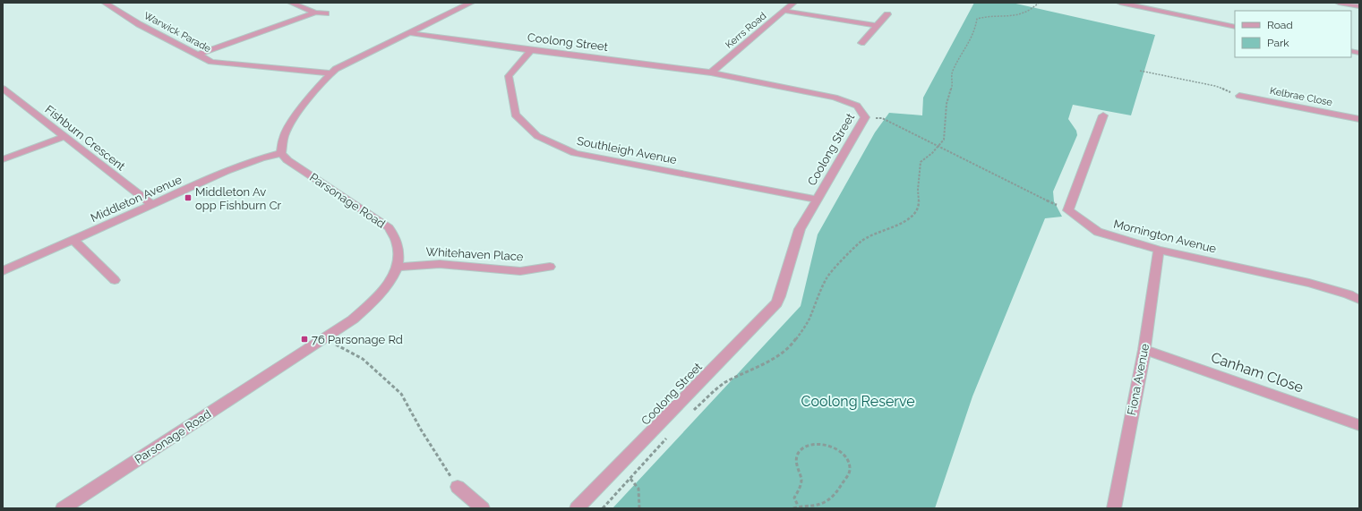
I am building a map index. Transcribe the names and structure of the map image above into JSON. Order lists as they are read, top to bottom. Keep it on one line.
{"streets":{"street":["Kerrs Road","Warwick Parade","Coolong Street","Kelbrae Close","Fishburn Crescent","Southleigh Avenue","Middleton Avenue","Parsonage Road","Mornington Avenue","Whitehaven Place","Canham Close","Fiona Avenue"]},"crossings":[["Kerrs Road","Coolong Street"],["Coolong Street","Southleigh Avenue"],["Fishburn Crescent","Middleton Avenue"],["Middleton Avenue","Parsonage Road"],["Parsonage Road","Whitehaven Place"],["Mornington Avenue","Fiona Avenue"],["Canham Close","Fiona Avenue"]],"parks":["Coolong Reserve"],"places":{"transit":["Middleton Av opp Fishburn Cr","76 Parsonage Rd"]},"legend":["Road","Park"]}
